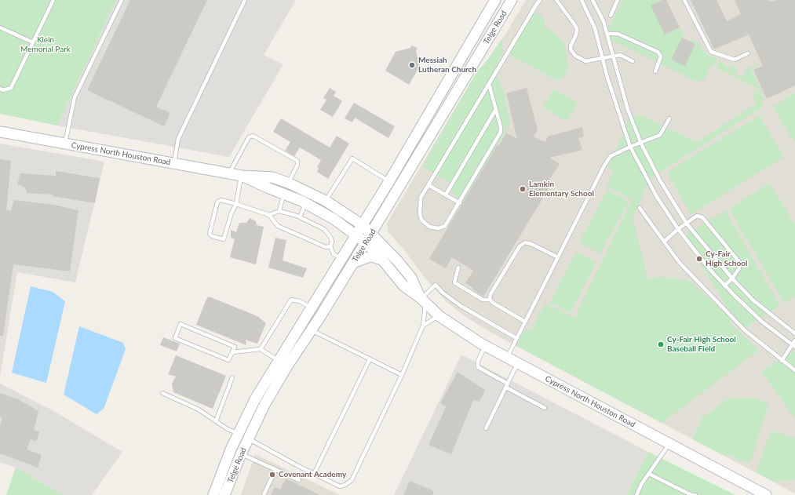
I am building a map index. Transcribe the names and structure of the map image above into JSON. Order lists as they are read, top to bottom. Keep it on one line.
{"streets":{"main road":["Telge Road","Cypress North Houston Road"]},"crossings":[["Telge Road","Cypress North Houston Road"]],"parks":["Klein Memorial Park"],"places":["Messiah Lutheran Church","Lamkin Elementary School","Cy-Fair High School","Cy-Fair High School Baseball Field","Covenant Academy"]}
